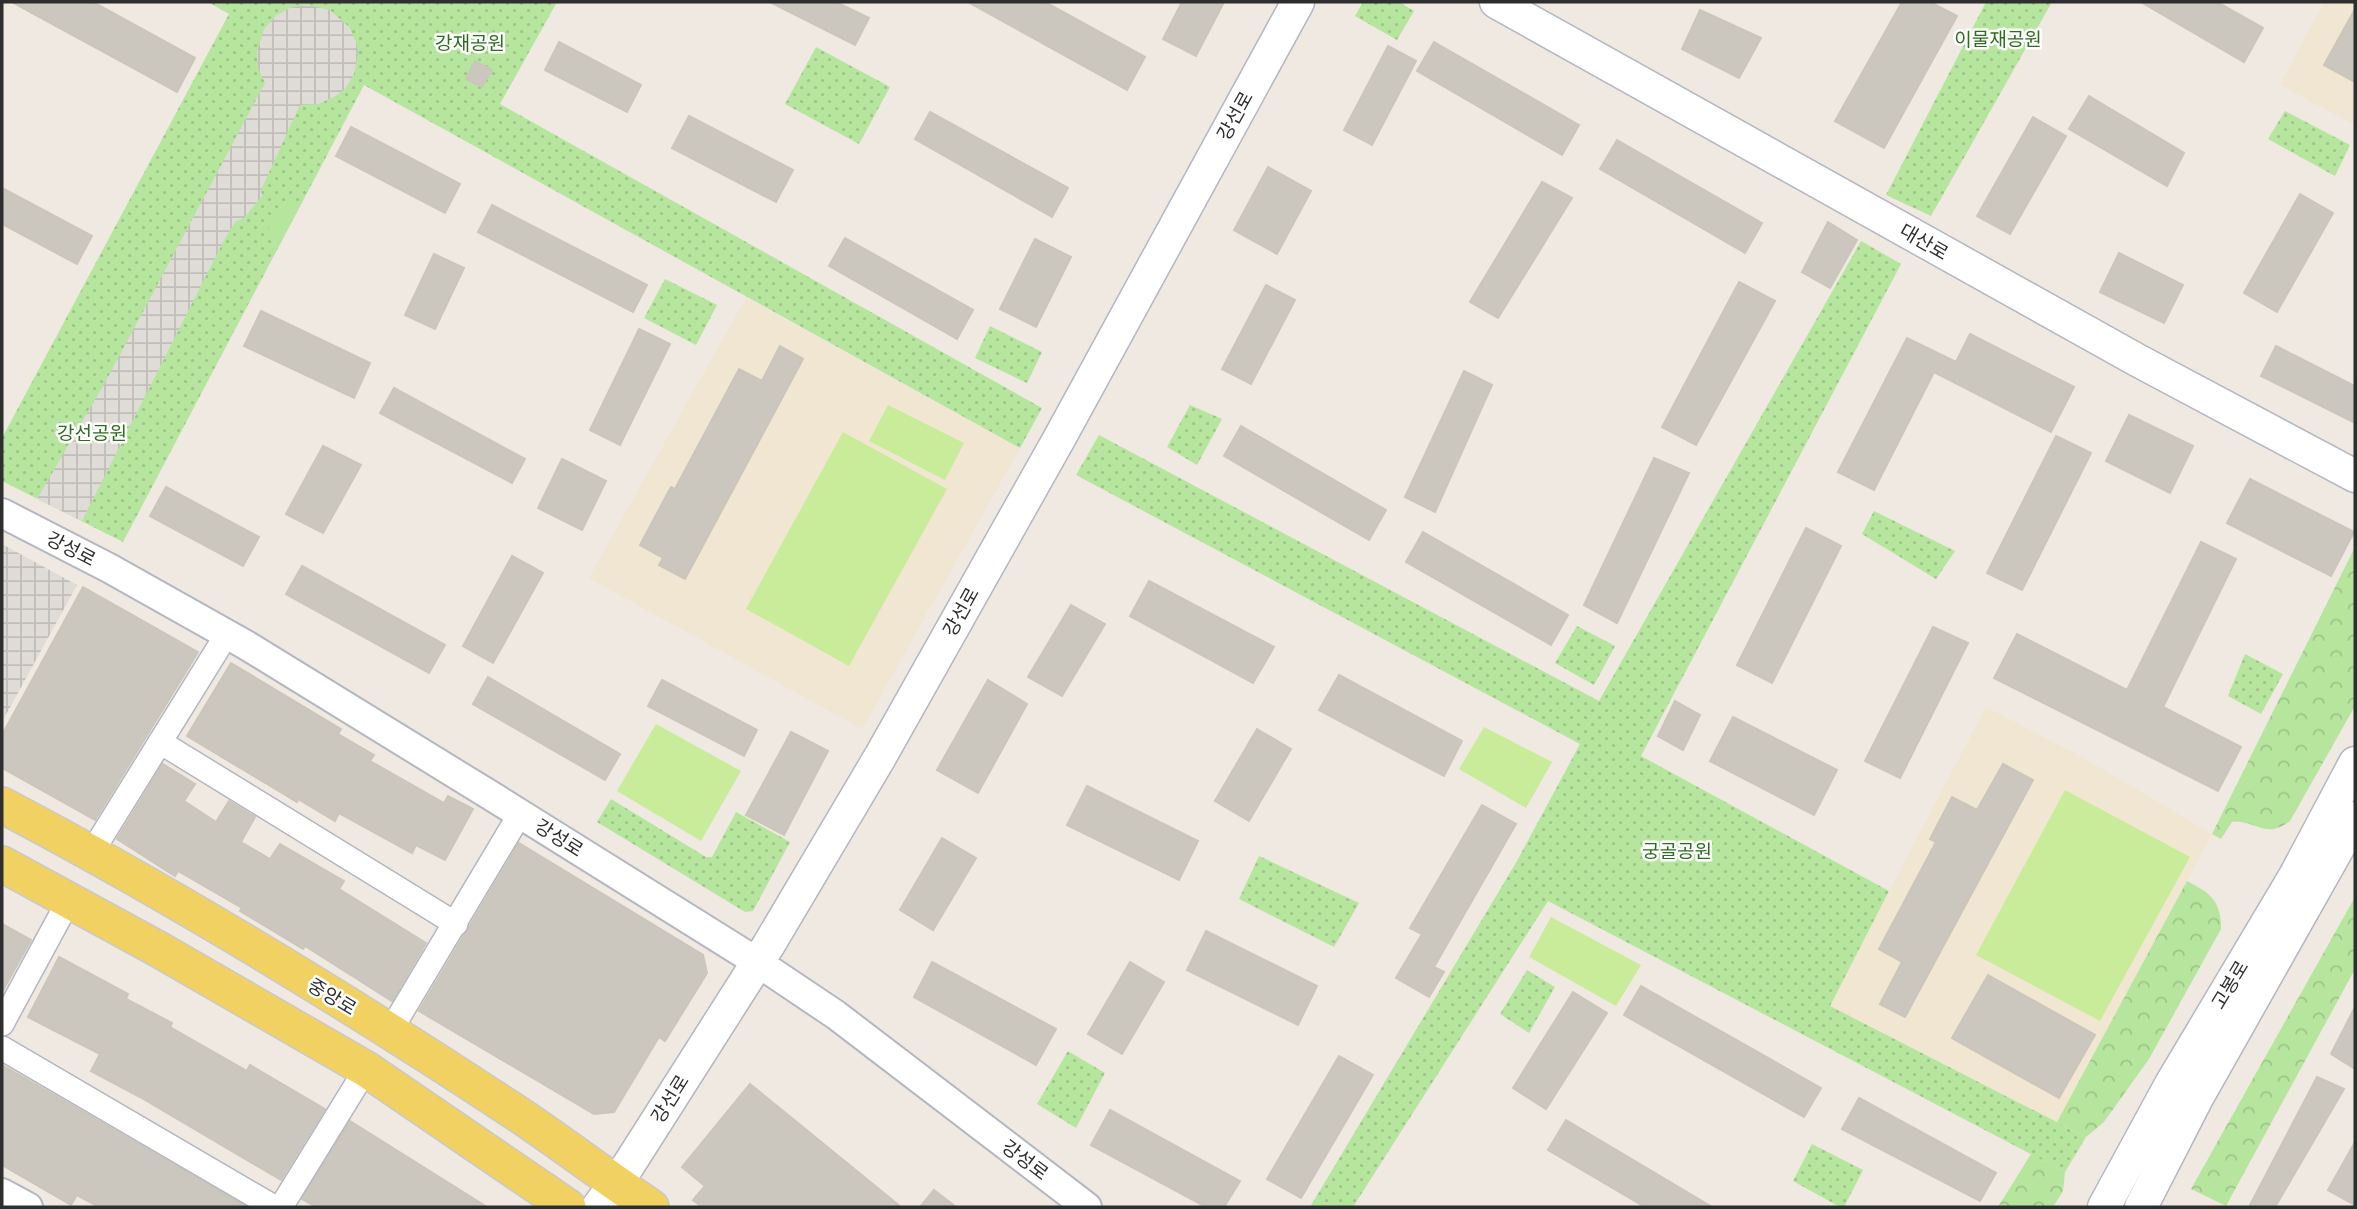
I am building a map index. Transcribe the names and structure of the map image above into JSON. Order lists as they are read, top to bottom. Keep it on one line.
{"streets":{"main road":["강선로","대산로","고봉로","중앙로"],"street":["강성로"]},"crossings":[["강선로","강성로"],["강선로","중앙로"]],"parks":["이물재공원","강재공원","강선공원","궁골공원"]}
